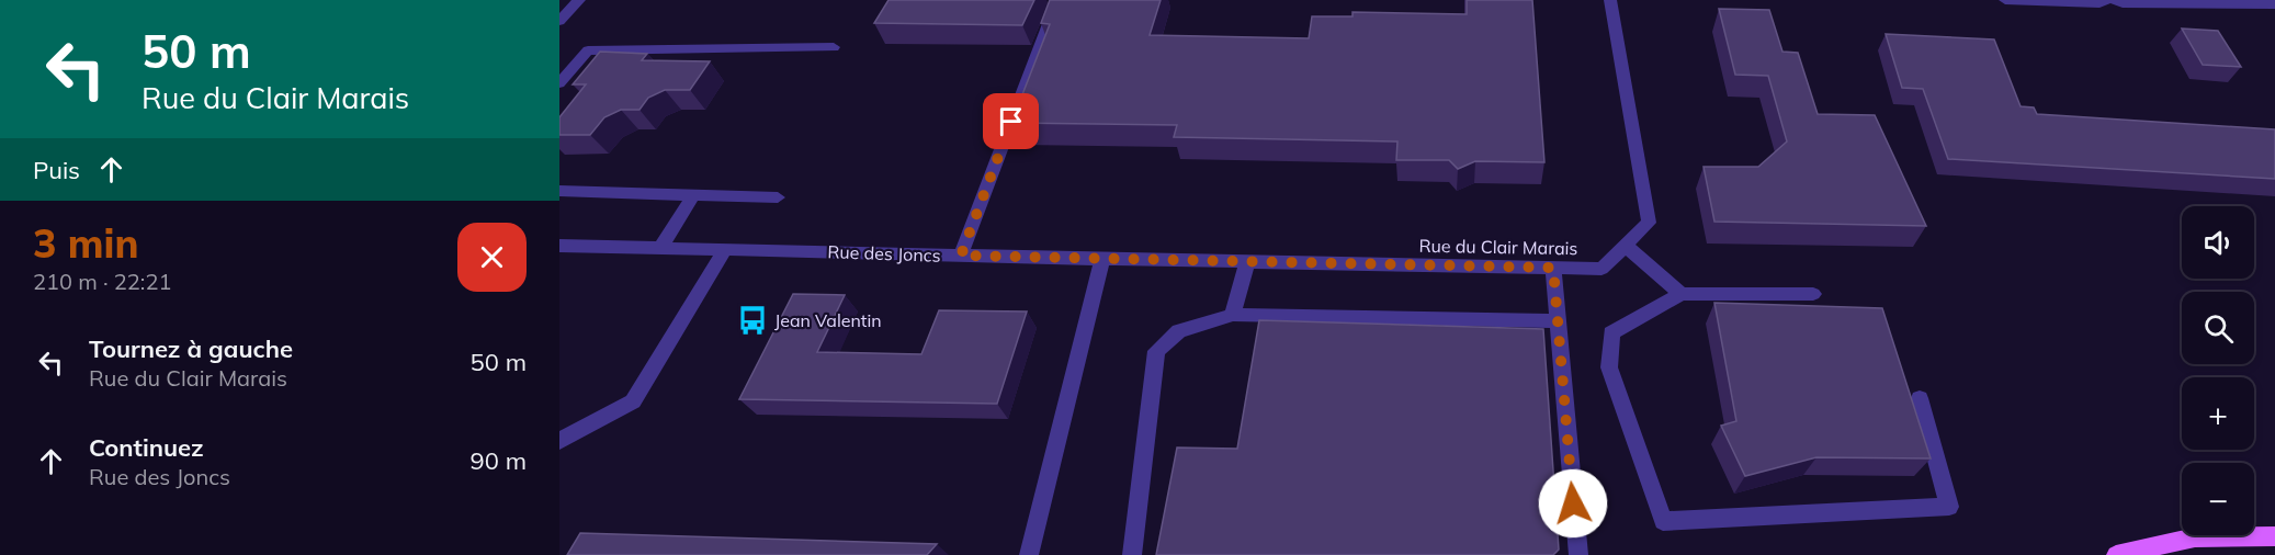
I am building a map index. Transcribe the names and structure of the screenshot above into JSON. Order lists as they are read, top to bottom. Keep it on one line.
{"streets":{"street":["Rue du Clair Marais","Rue des Joncs"]},"crossings":[["Rue du Clair Marais","Rue des Joncs"]],"places":{"bus stop":["Jean Valentin"]},"page":{"turn":["50 m","Rue du Clair Marais"],"then":"Puis","heading":["3 min","210 m · 22:21"],"map_buttons":["+","−"],"list":[{"name":"Tournez à gauche","note":"Rue du Clair Marais","value":"50 m"},{"name":"Continuez","note":"Rue des Joncs","value":"90 m"}]}}
